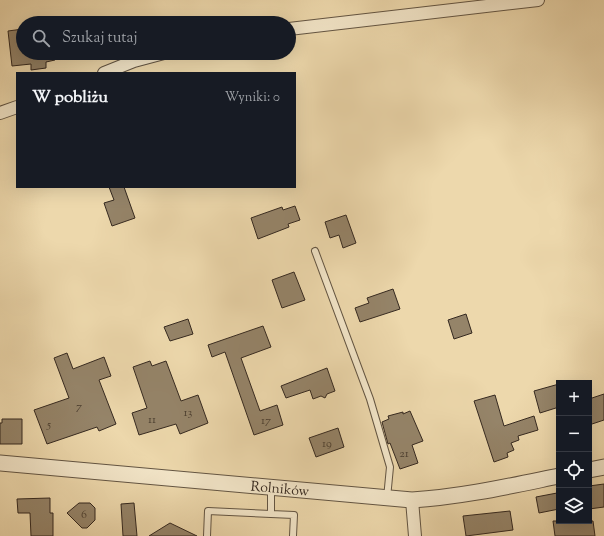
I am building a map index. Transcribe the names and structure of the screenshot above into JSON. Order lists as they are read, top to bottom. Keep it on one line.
{"streets":{"street":["Rolników"]},"house_numbers":["7","13","11","17","5","19","21","6"],"page":{"search":"Szukaj tutaj","heading":["W pobliżu","Wyniki: 0"],"map_buttons":["+","−"]}}
